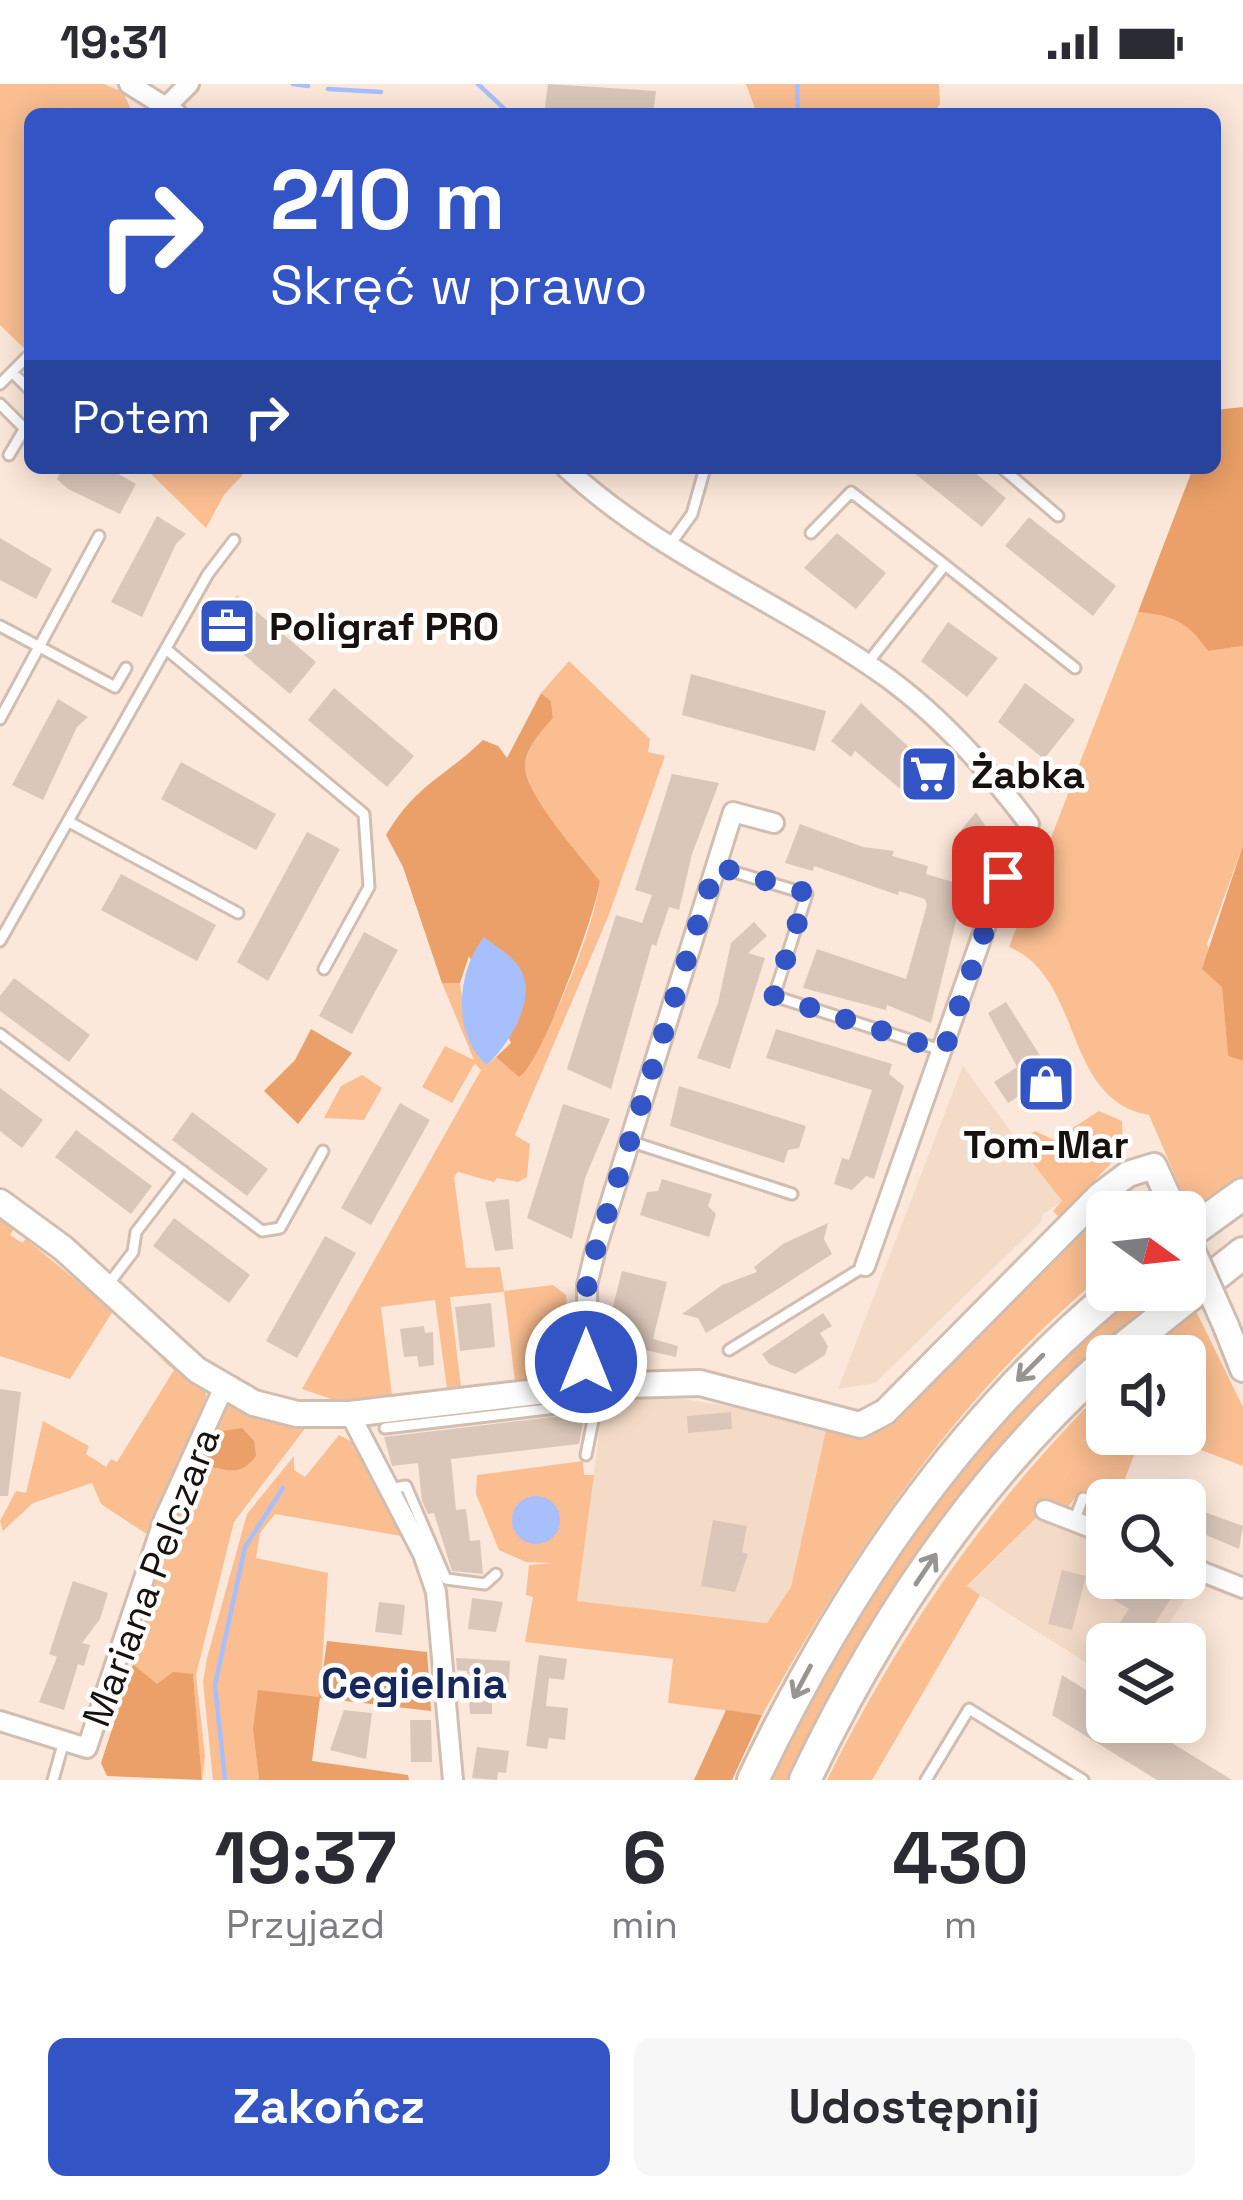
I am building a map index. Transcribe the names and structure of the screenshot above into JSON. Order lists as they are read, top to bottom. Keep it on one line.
{"streets":{"street":["Mariana Pelczara"]},"districts":["Cegielnia"],"places":{"office":["Poligraf PRO"],"supermarket":["Żabka"],"shop":["Tom-Mar"]},"north":"right","page":{"status":"19:31","turn":["210 m","Skręć w prawo"],"then":"Potem","eta":["19:37","Przyjazd","6","min","430","m"],"buttons":["Zakończ","Udostępnij"]}}
